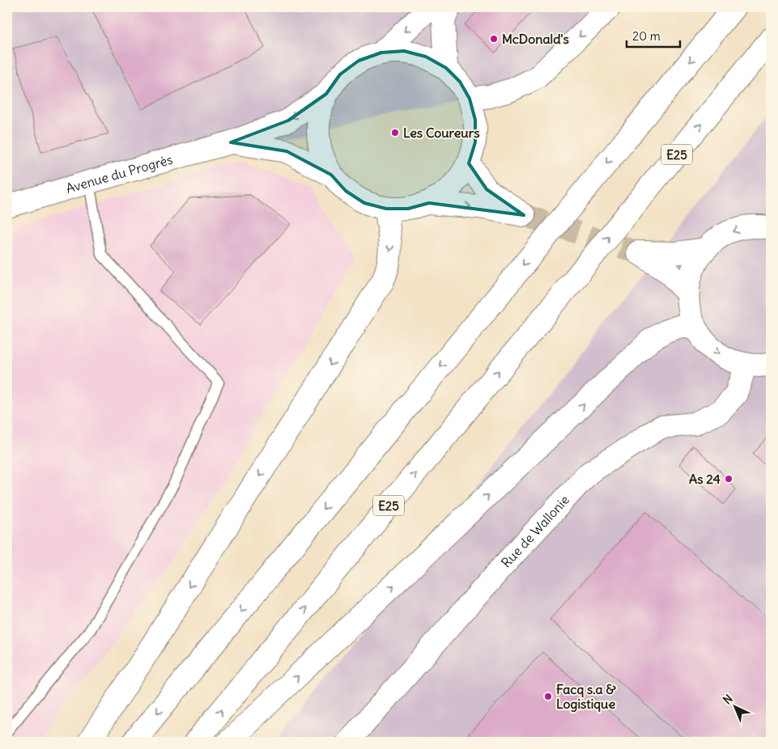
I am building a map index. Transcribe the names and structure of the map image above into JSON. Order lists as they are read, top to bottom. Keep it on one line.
{"streets":{"main road":["E25","Avenue du Progrès","Rue de Wallonie"]},"places":["McDonald's","Les Coureurs","As 24","Facq s.a & Logistique"],"scale_bar":"20 m","north":"top left"}
